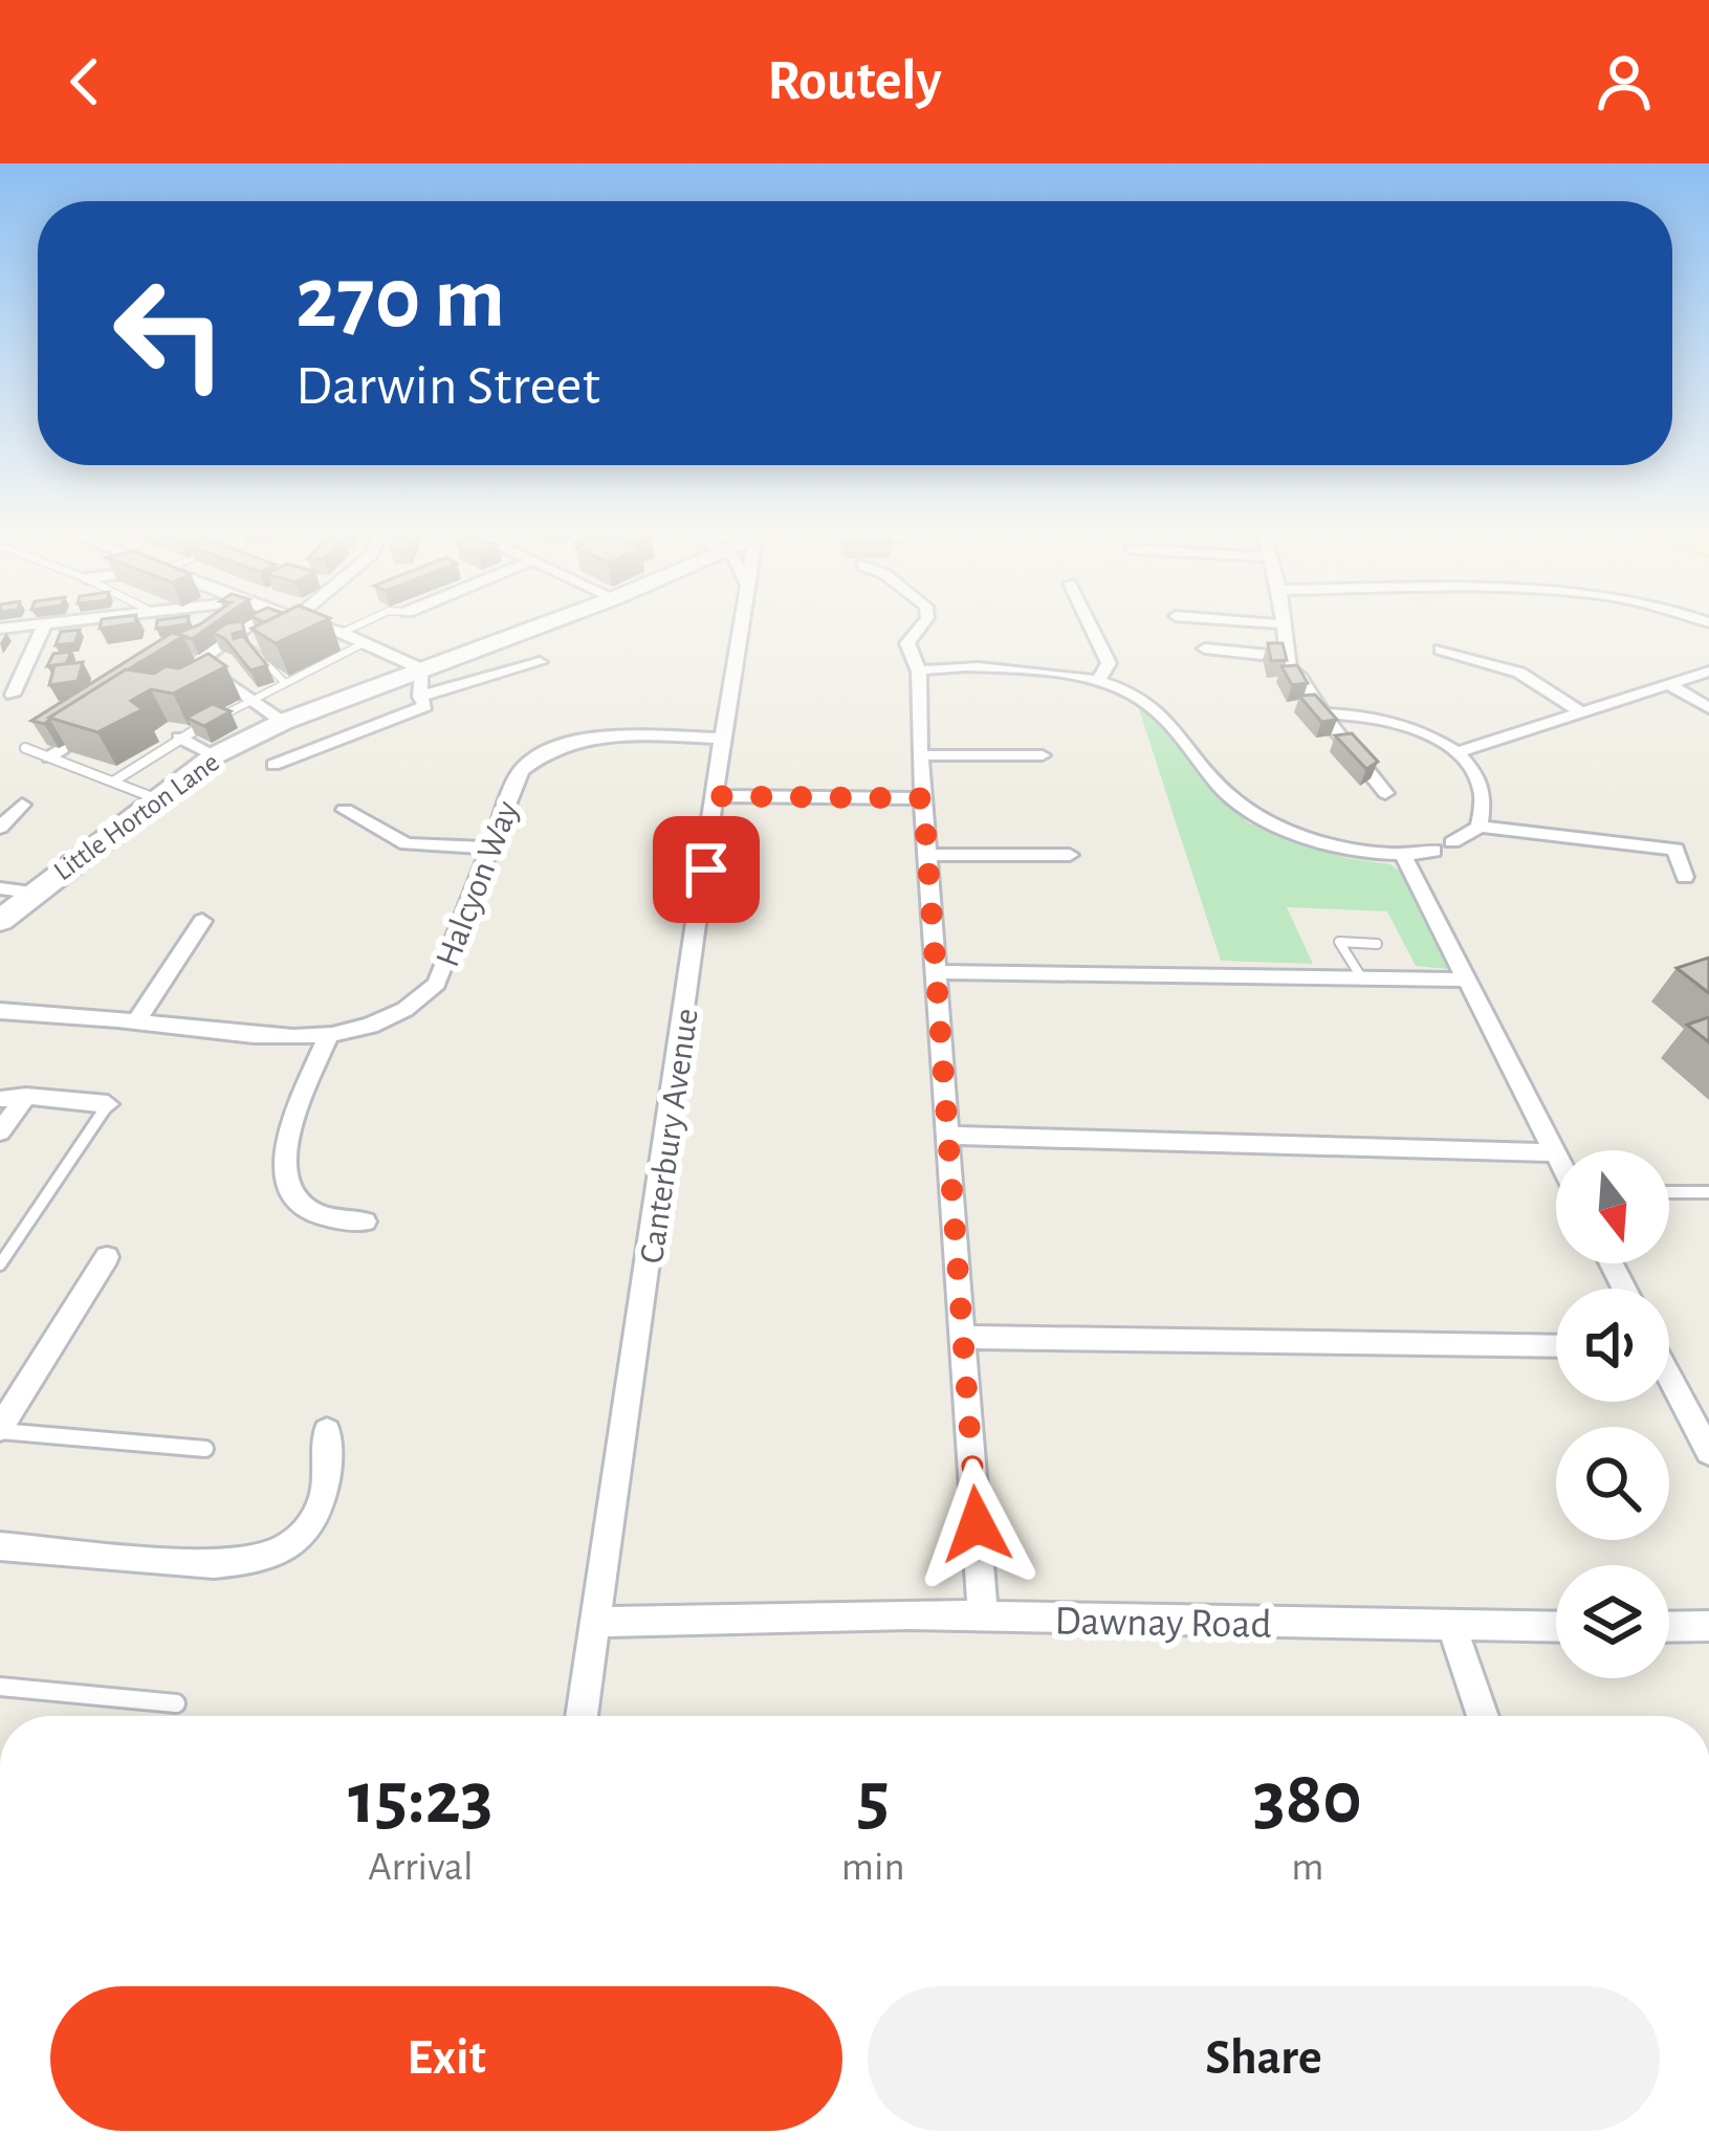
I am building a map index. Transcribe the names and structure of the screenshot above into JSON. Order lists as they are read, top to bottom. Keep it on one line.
{"streets":{"street":["Little Horton Lane","Halcyon Way","Canterbury Avenue","Dawnay Road"]},"crossings":[["Halcyon Way","Canterbury Avenue"],["Canterbury Avenue","Dawnay Road"]],"north":"bottom","page":{"header":"Routely","turn":["270 m","Darwin Street"],"eta":["15:23","Arrival","5","min","380","m"],"buttons":["Exit","Share"]}}
